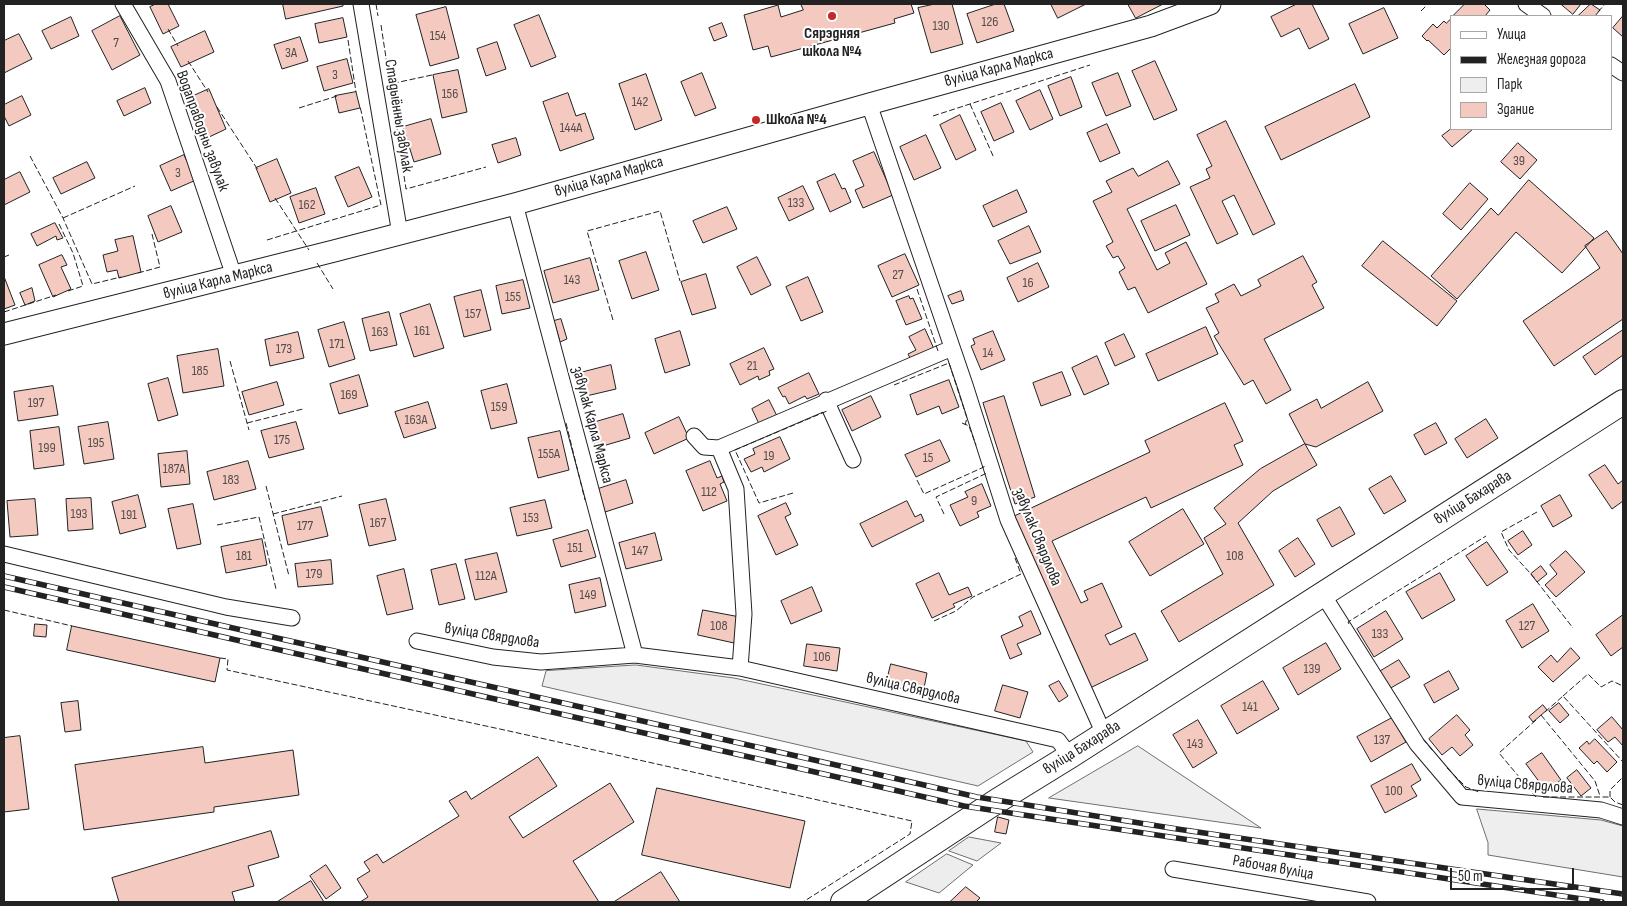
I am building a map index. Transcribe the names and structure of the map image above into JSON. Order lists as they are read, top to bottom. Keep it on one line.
{"streets":{"main road":["вуліца Карла Маркса","вуліца Бахарава"],"street":["Стадыённы завулак","Водаправодны завулак","завулак Карла Маркса","завулак Свярдлова","вуліца Свярдлова","Рабочая вуліца"]},"crossings":[["вуліца Карла Маркса","Стадыённы завулак"],["вуліца Карла Маркса","Водаправодны завулак"],["вуліца Карла Маркса","завулак Карла Маркса"],["вуліца Карла Маркса","завулак Свярдлова"],["завулак Карла Маркса","вуліца Свярдлова"],["вуліца Бахарава","завулак Свярдлова"],["вуліца Бахарава","вуліца Свярдлова"]],"places":["Сярэдняя школа №4","Школа №4"],"house_numbers":["126","130","154","7","3А","3","156","142","144А","39","3","133","162","27","143","16","155","157","161","163","171","173","14","21","185","169","197","159","163А","175","195","199","155А","19","15","187А","183","112","9","193","191","153","167","177","151","147","181","108","179","112А","149","108","127","133","106","139","141","137","143","100"],"legend":["Улица","Железная дорога","Парк","Здание"],"scale_bar":"50 m"}
